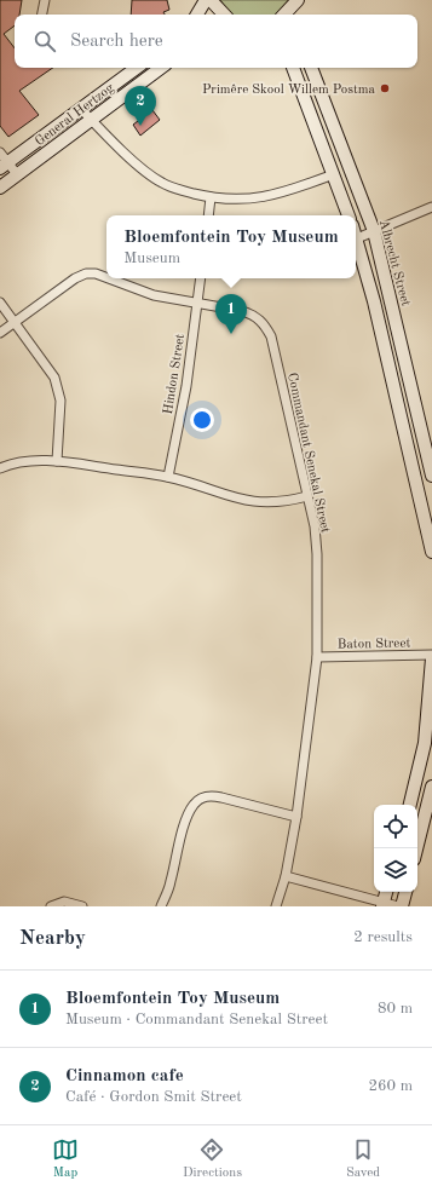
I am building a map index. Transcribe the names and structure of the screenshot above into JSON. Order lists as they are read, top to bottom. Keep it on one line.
{"streets":{"street":["General Hertzog","Albrecht Street","Hindon Street","Commandant Senekal Street","Baton Street"]},"crossings":[["Hindon Street","Commandant Senekal Street"],["Commandant Senekal Street","Baton Street"]],"places":["Primêre Skool Willem Postma"],"page":{"search":"Search here","pins":["2","1"],"popup":["Bloemfontein Toy Museum","Museum"],"heading":["Nearby","2 results"],"list":[{"mark":"1","name":"Bloemfontein Toy Museum","note":"Museum · Commandant Senekal Street","value":"80 m"},{"mark":"2","name":"Cinnamon cafe","note":"Café · Gordon Smit Street","value":"260 m"}],"nav":["Map","Directions","Saved"]}}
